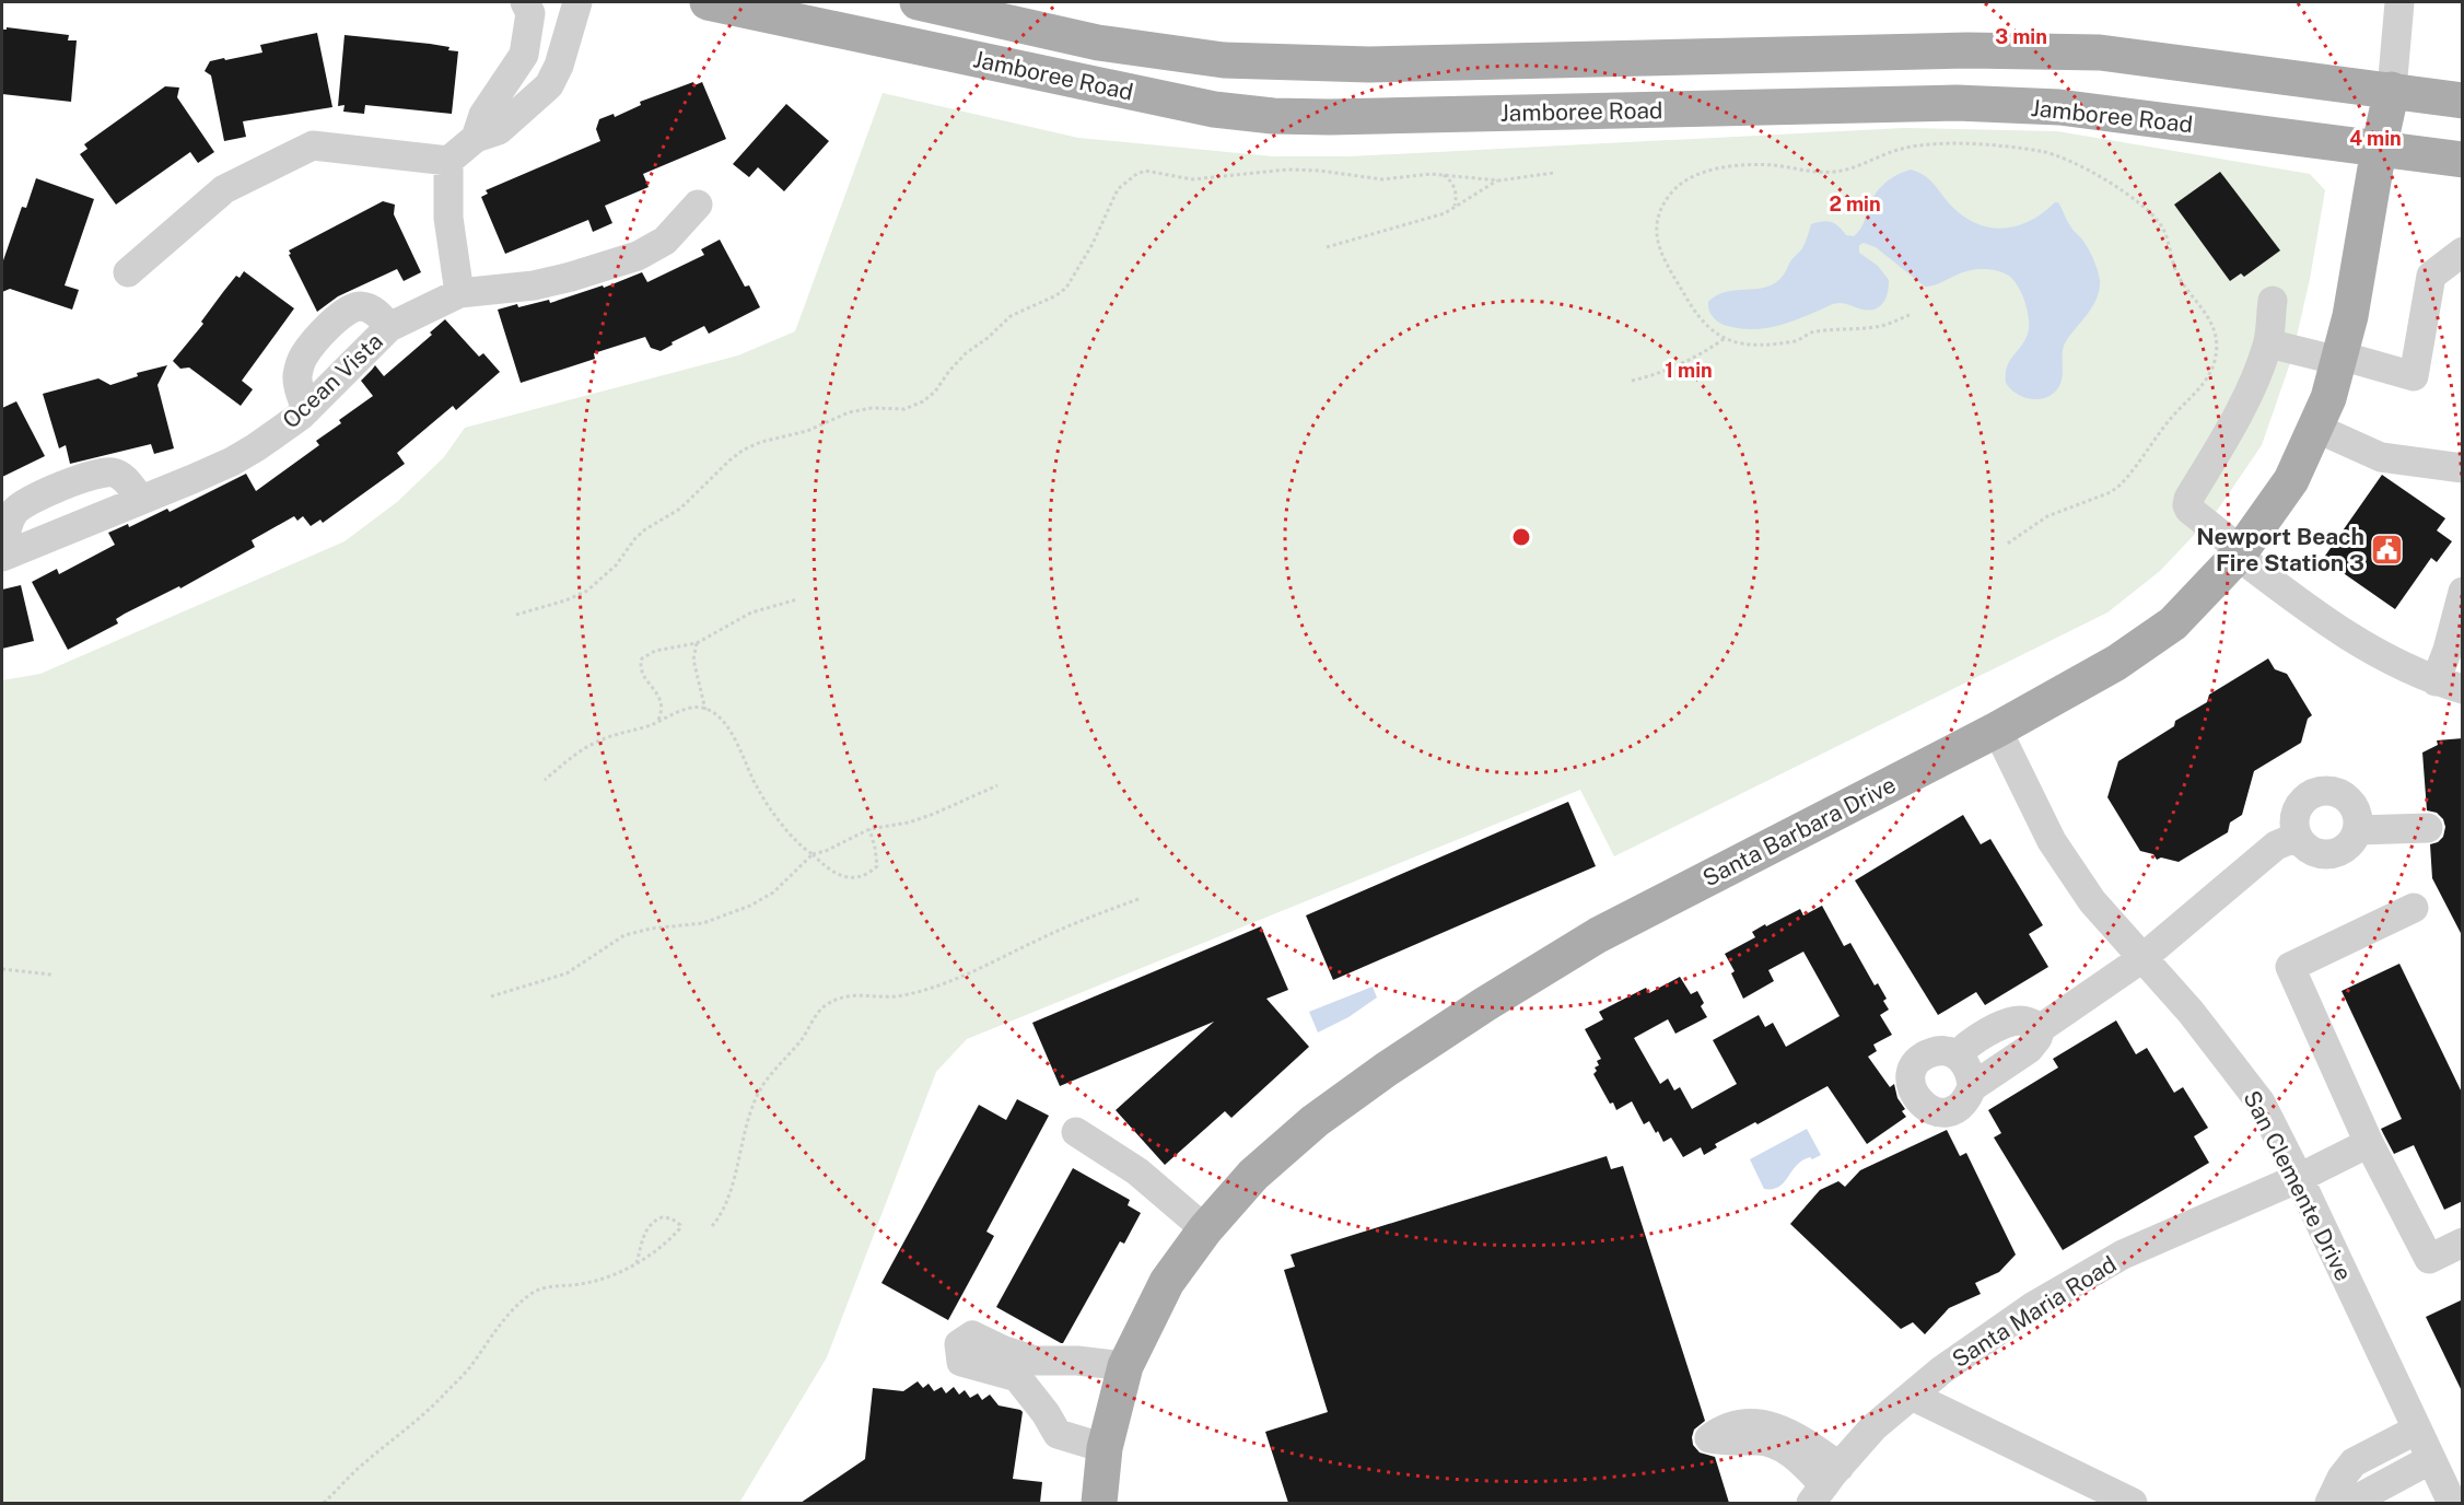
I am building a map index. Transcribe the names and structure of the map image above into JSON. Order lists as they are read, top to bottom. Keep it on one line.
{"streets":{"main road":["Jamboree Road","Santa Barbara Drive"],"street":["Ocean Vista","San Clemente Drive","Santa Maria Road"]},"crossings":[["Jamboree Road","Santa Barbara Drive"],["Santa Barbara Drive","San Clemente Drive"],["San Clemente Drive","Santa Maria Road"]],"places":{"public building":["Newport Beach Fire Station 3"]},"rings":["3 min","4 min","2 min","1 min"]}
